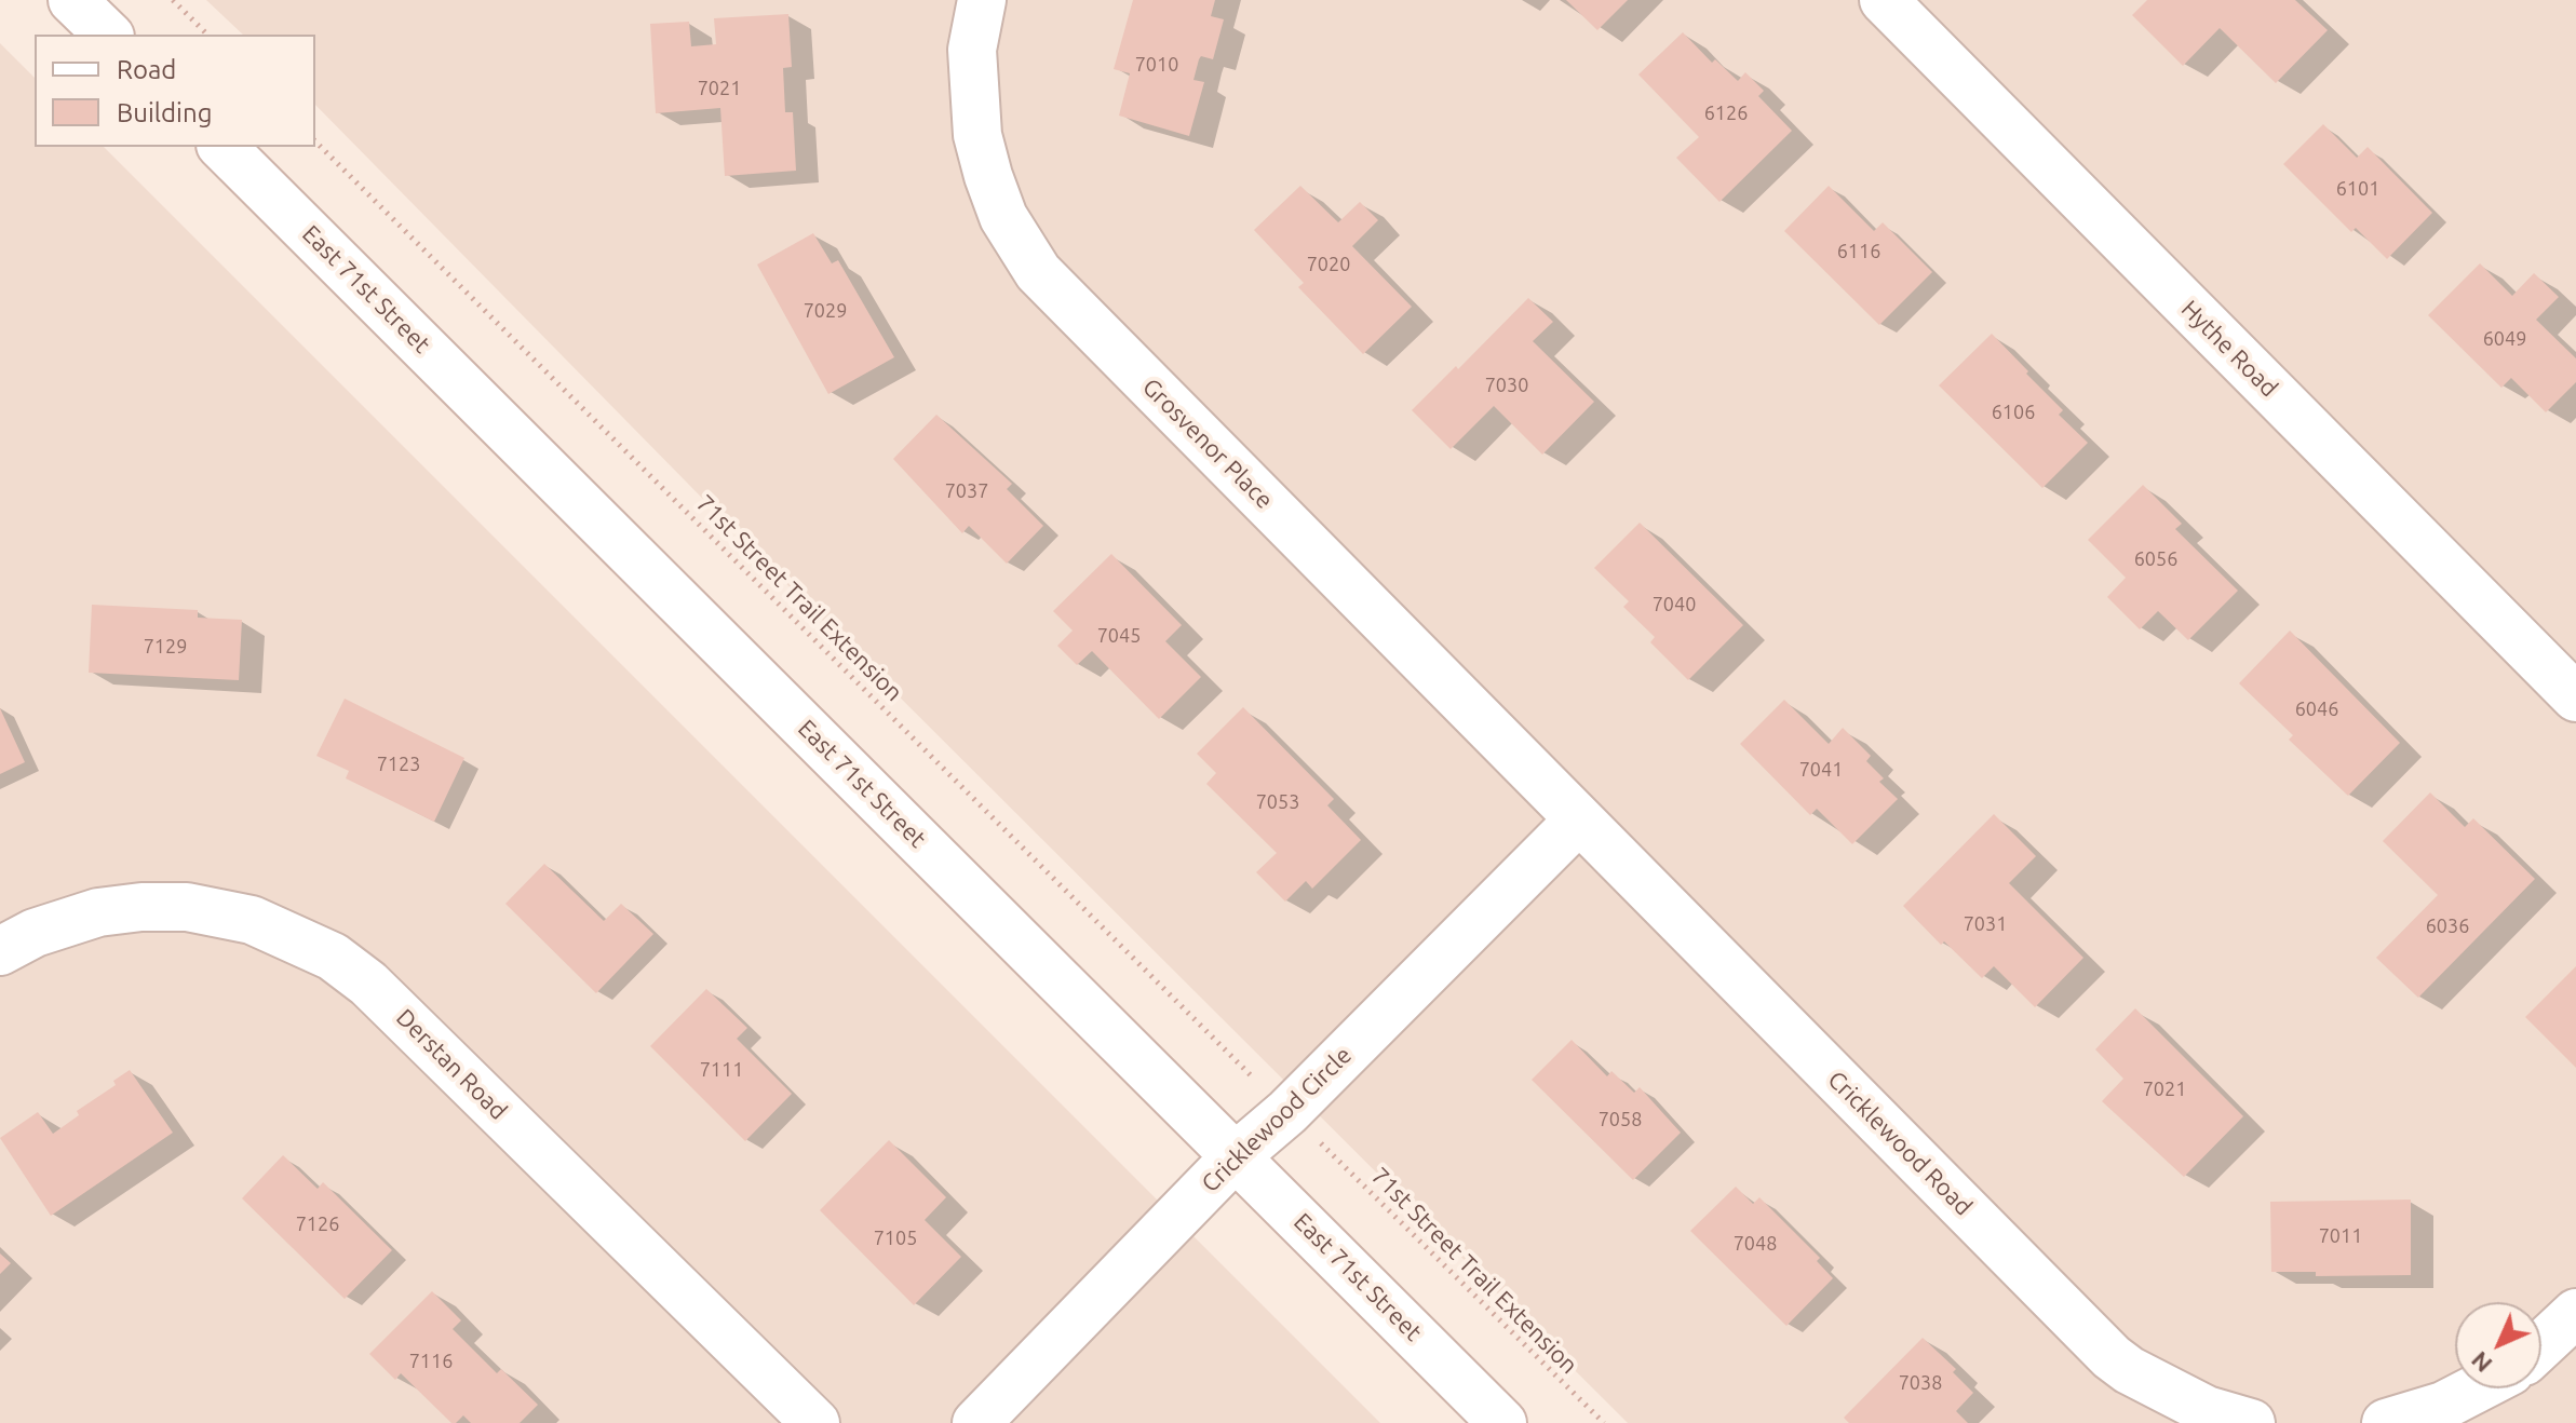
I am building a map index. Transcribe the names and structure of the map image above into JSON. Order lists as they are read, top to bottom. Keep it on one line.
{"streets":{"street":["East 71st Street","Hythe Road","Grosvenor Place","Derstan Road","Cricklewood Circle","Cricklewood Road"],"path":["71st Street Trail Extension"]},"crossings":[["East 71st Street","Cricklewood Circle"],["Grosvenor Place","Cricklewood Circle"],["Grosvenor Place","Cricklewood Road"],["Cricklewood Circle","Cricklewood Road"]],"house_numbers":["7010","7021","6126","6101","6116","7020","7029","6049","7030","6106","7037","6056","7040","7045","7129","6046","7123","7041","7053","7031","6036","7111","7021","7058","7126","7011","7105","7048","7116","7038"],"legend":["Road","Building"],"north":"bottom left"}
